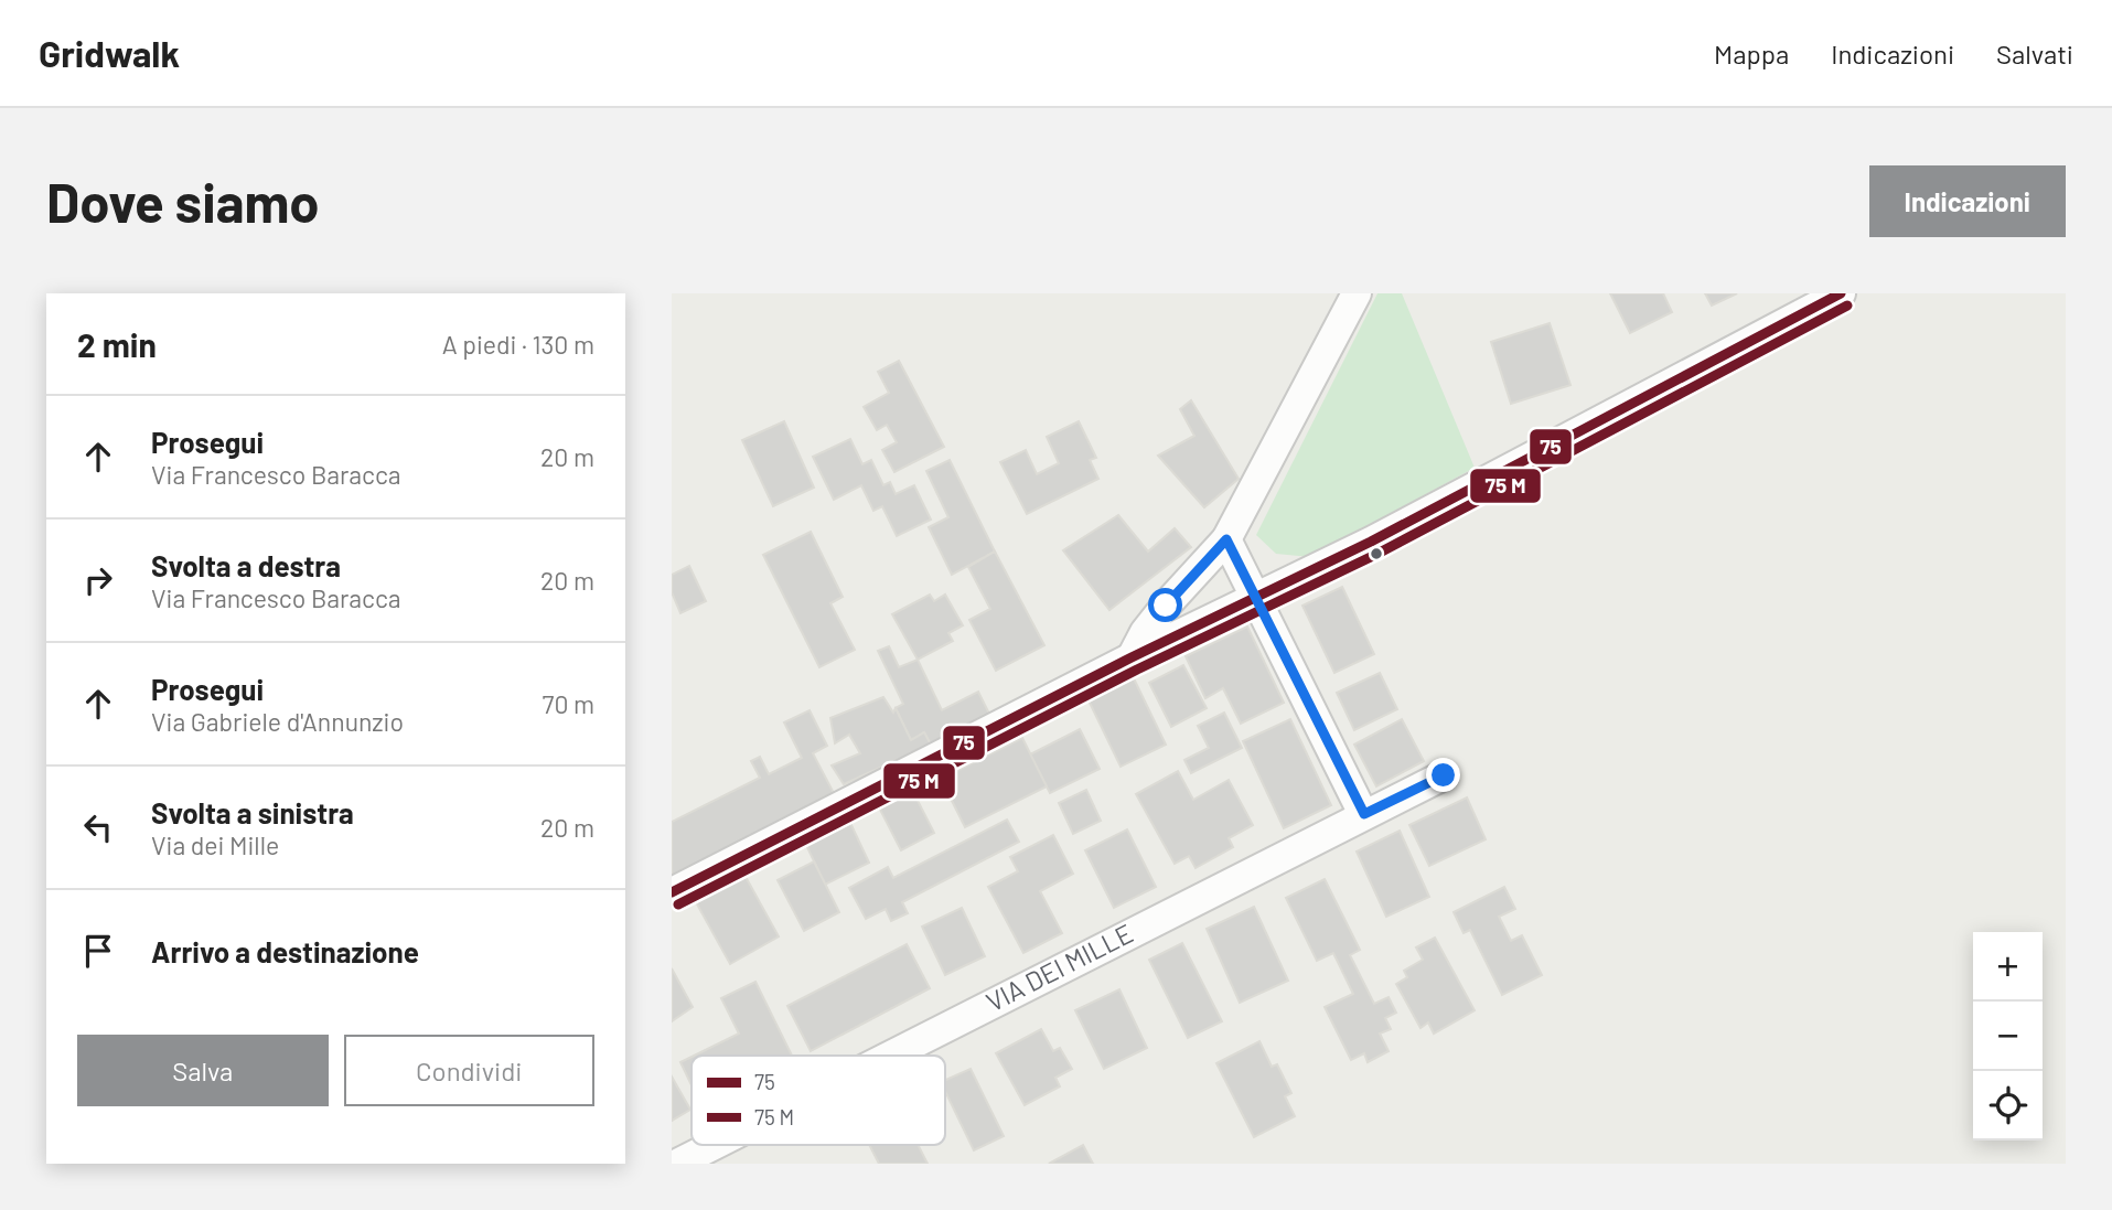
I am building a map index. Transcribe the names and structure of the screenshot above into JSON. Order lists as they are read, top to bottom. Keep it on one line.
{"streets":{"street":["VIA DEI MILLE"]},"lines":["transit line 75"],"legend":["75","75 M"],"page":{"header":"Gridwalk","nav":["Mappa","Indicazioni","Salvati"],"buttons":["Indicazioni",["Salva","Condividi"]],"title":"Dove siamo","heading":["2 min","A piedi · 130 m"],"list":[["Prosegui","Via Francesco Baracca","20 m"],["Svolta a destra","Via Francesco Baracca","20 m"],["Prosegui","Via Gabriele d'Annunzio","70 m"],["Svolta a sinistra","Via dei Mille","20 m"],"Arrivo a destinazione"],"map_buttons":["+","−"]}}
